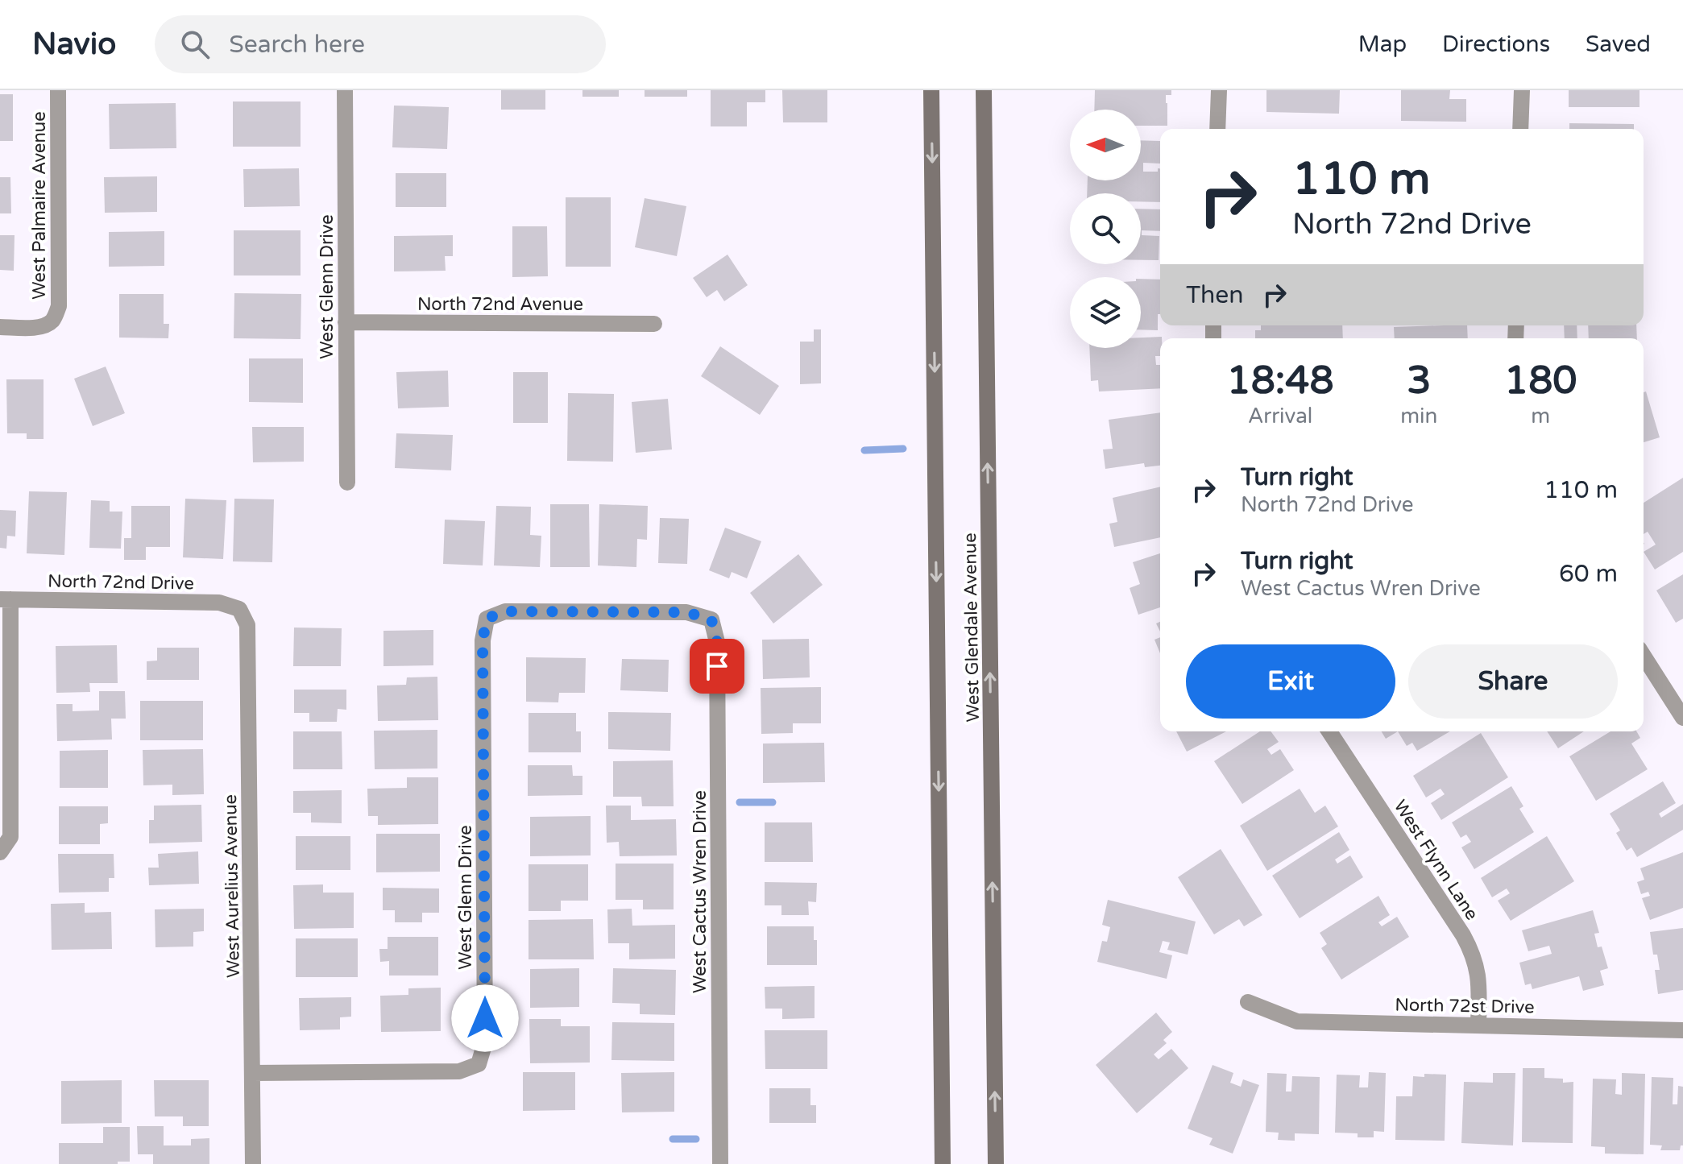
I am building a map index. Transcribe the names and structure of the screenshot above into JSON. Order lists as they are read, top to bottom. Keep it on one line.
{"streets":{"main road":["West Glendale Avenue"],"street":["West Palmaire Avenue","West Glenn Drive","North 72nd Avenue","North 72nd Drive","West Flynn Lane","West Aurelius Avenue","West Cactus Wren Drive","North 72st Drive"]},"crossings":[["West Glenn Drive","North 72nd Avenue"],["West Glenn Drive","West Aurelius Avenue"],["West Glenn Drive","West Cactus Wren Drive"],["North 72nd Drive","West Aurelius Avenue"],["West Flynn Lane","North 72st Drive"]],"north":"left","page":{"header":"Navio","search":"Search here","nav":["Map","Directions","Saved"],"turn":["110 m","North 72nd Drive"],"then":"Then","eta":["18:48","Arrival","3","min","180","m"],"list":[{"name":"Turn right","note":"North 72nd Drive","value":"110 m"},{"name":"Turn right","note":"West Cactus Wren Drive","value":"60 m"}],"buttons":["Exit","Share"]}}
